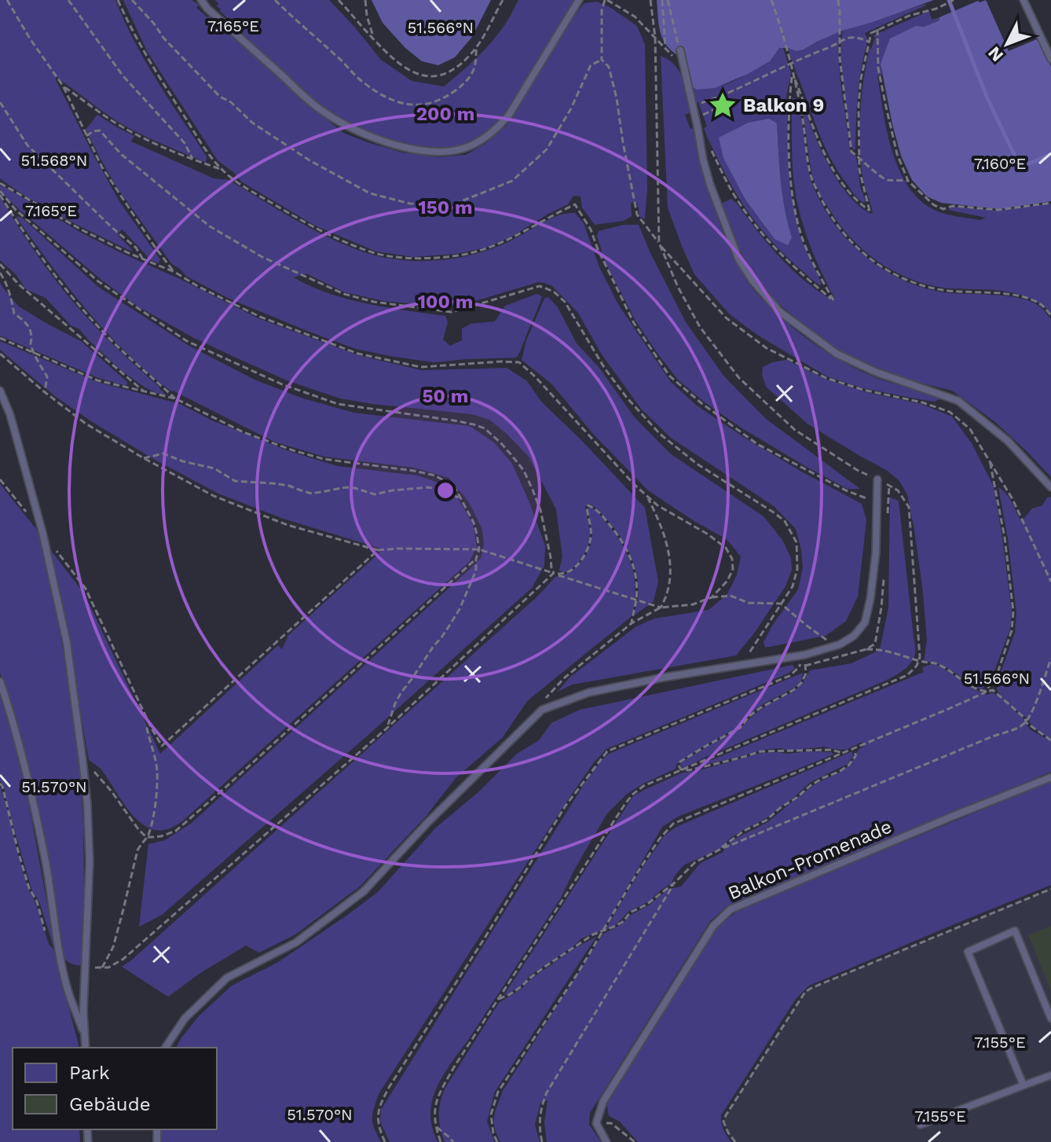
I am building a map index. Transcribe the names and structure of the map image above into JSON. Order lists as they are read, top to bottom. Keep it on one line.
{"streets":{"lane":["Balkon-Promenade"]},"places":{"place":["Balkon 9"]},"legend":["Park","Gebäude"],"north":"bottom left","coordinates":["7.165°E","51.566°N","51.568°N","7.160°E","51.570°N","7.155°E"],"rings":["200 m","150 m","100 m","50 m"]}
